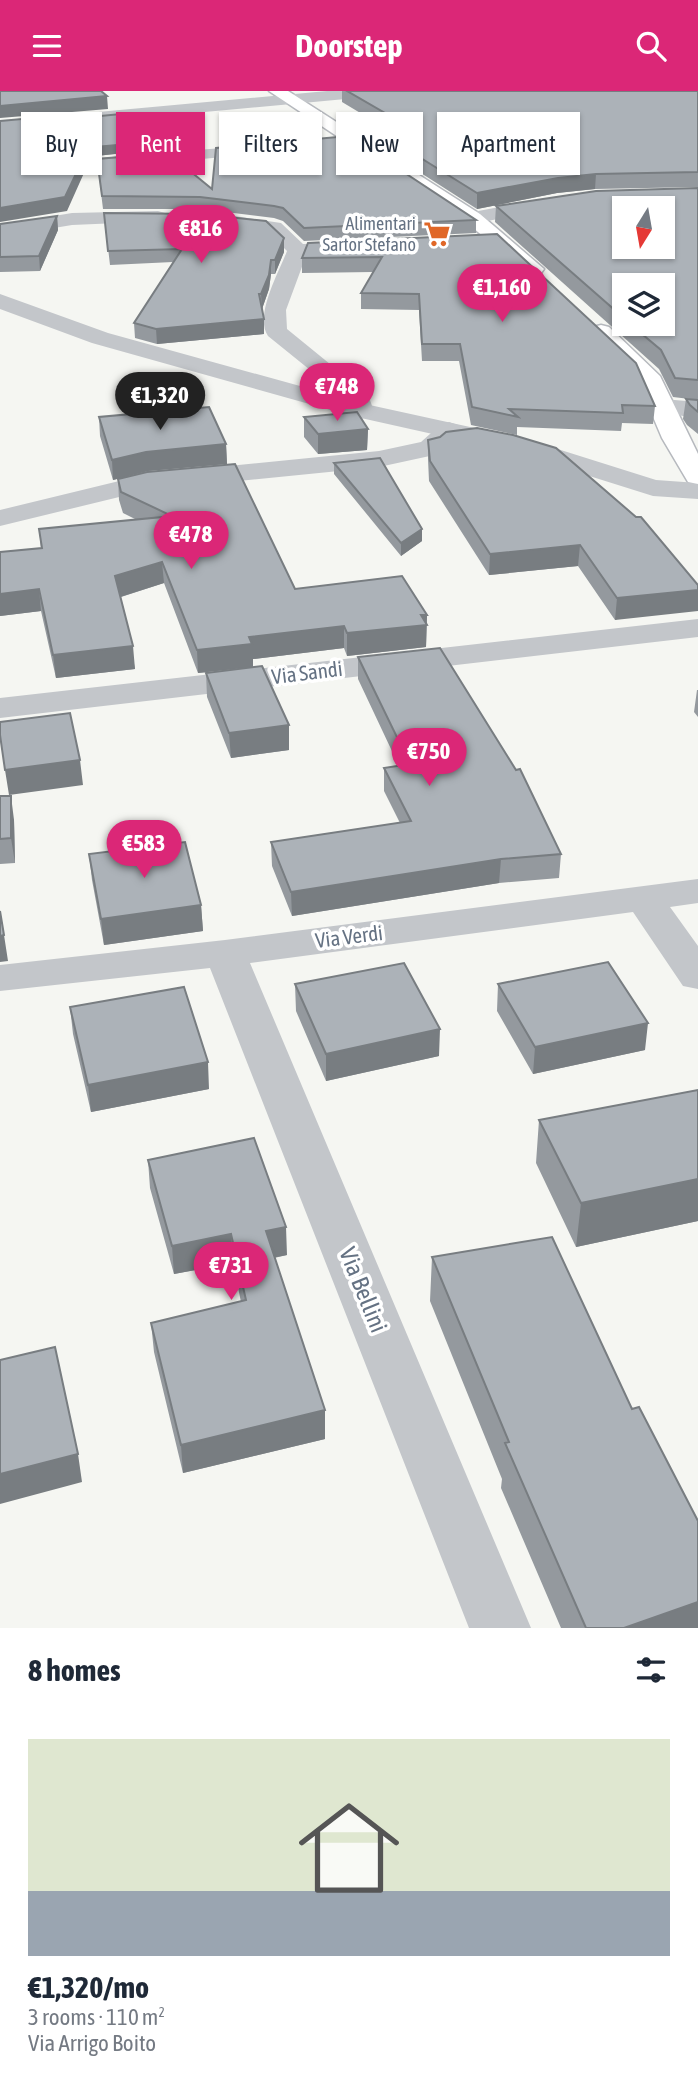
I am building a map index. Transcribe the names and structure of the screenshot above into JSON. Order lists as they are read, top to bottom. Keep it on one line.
{"streets":{"street":["Via Sandi","Via Verdi","Via Bellini"]},"crossings":[["Via Verdi","Via Bellini"]],"places":{"supermarket":["Alimentari Sartor Stefano"]},"north":"bottom","page":{"header":"Doorstep","chip":["Buy","Rent","Filters","New","Apartment"],"price":["€816","€1,160","€748","€1,320","€478","€750","€583","€731"],"heading":"8 homes","list":[{"name":"€1,320/mo","note":"3 rooms · 110 m² · Via Arrigo Boito"}]}}
